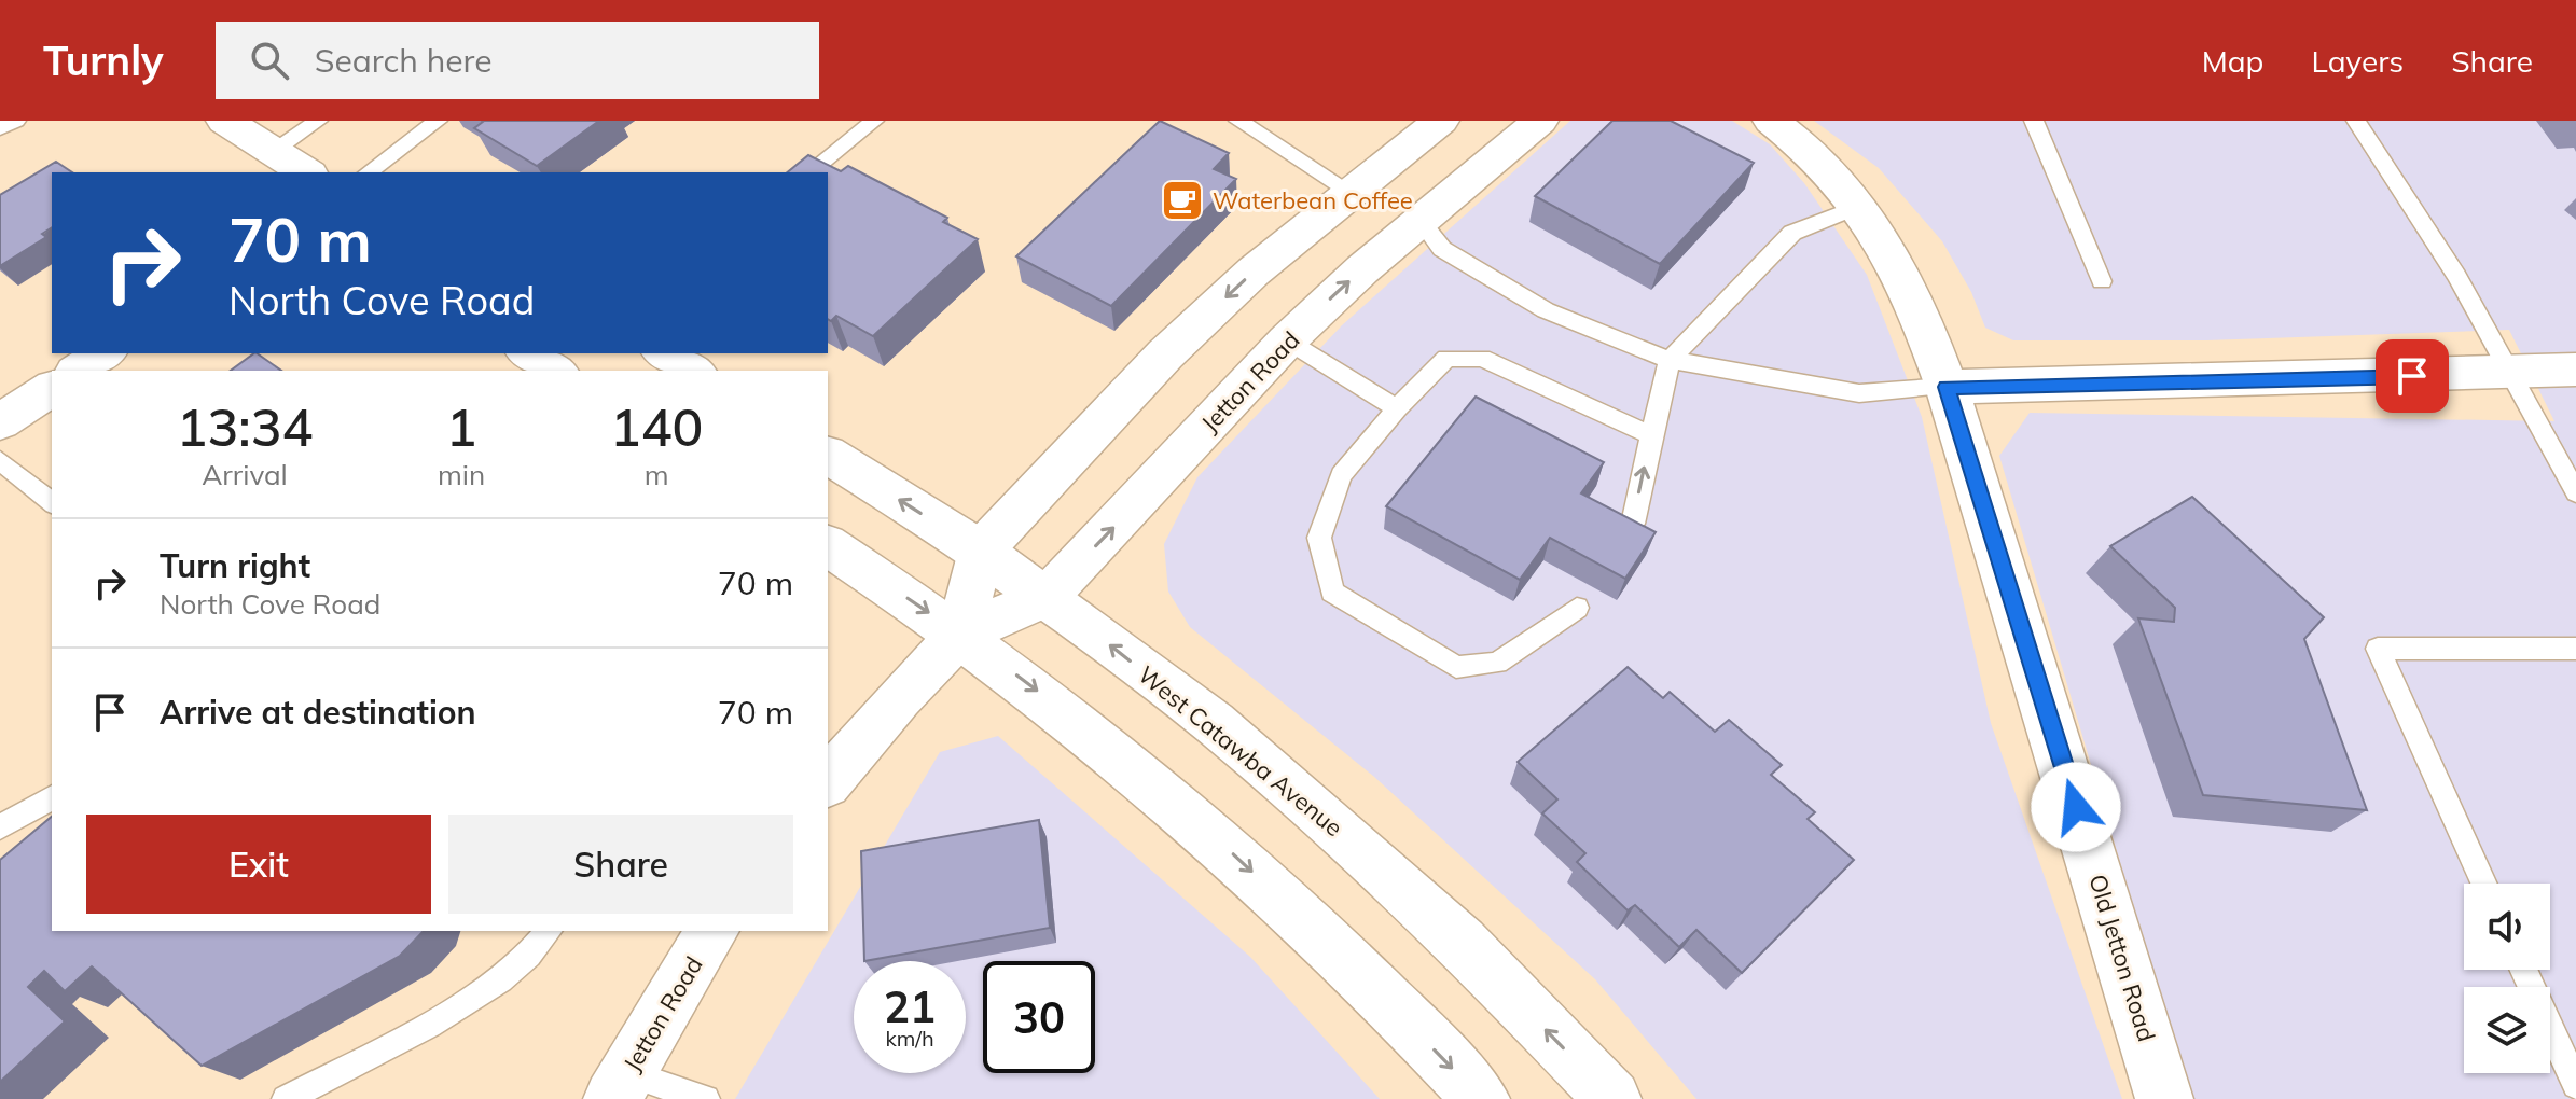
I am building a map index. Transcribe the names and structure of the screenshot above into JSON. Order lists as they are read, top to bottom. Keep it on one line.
{"streets":{"street":["Jetton Road","West Catawba Avenue","Old Jetton Road"]},"crossings":[["Jetton Road","West Catawba Avenue"]],"places":{"cafe":["Waterbean Coffee"]},"page":{"header":"Turnly","search":"Search here","nav":["Map","Layers","Share"],"turn":["70 m","North Cove Road"],"eta":["13:34","Arrival","1","min","140","m"],"list":[{"name":"Turn right","note":"North Cove Road","value":"70 m"},{"name":"Arrive at destination","value":"70 m"}],"buttons":["Exit","Share"],"speed":"21 km/h","limit":"30"}}
